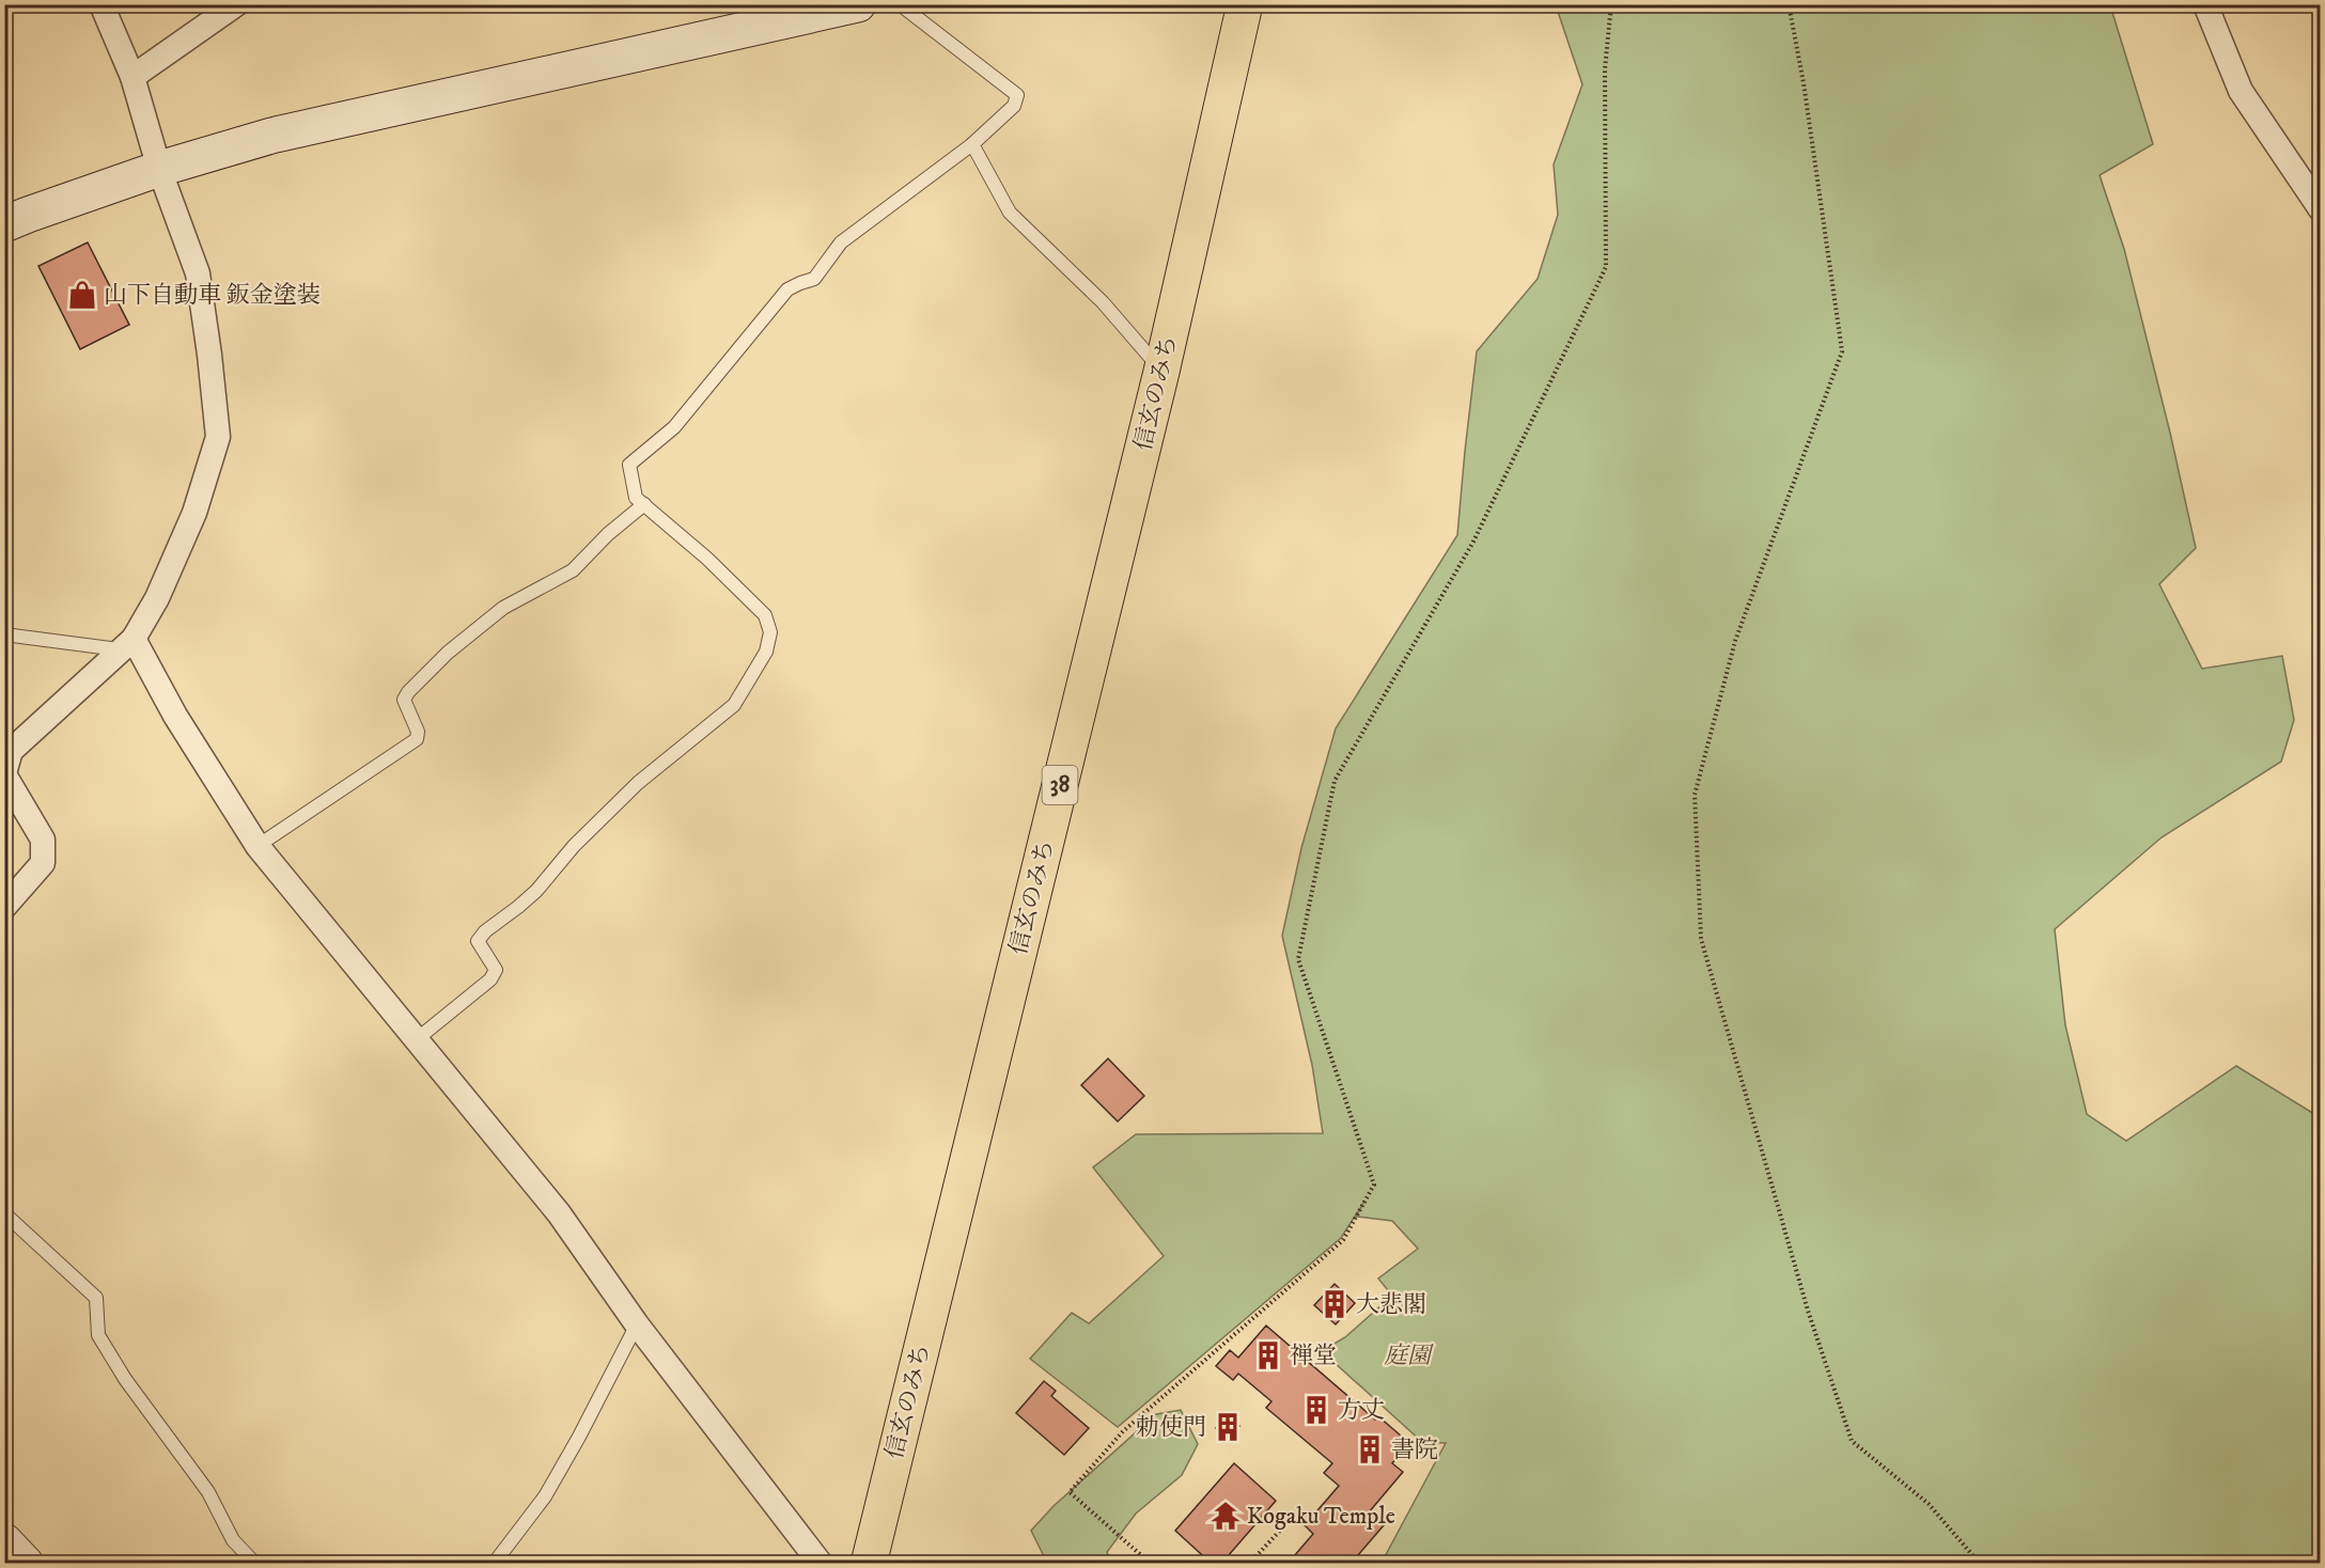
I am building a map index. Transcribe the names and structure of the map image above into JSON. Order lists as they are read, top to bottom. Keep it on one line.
{"streets":{"main road":["信玄のみち","38"]},"parks":["庭園"],"places":{"shop":["山下自動車 鈑金塗装"],"building":["大悲閣","禅堂","方丈","勅使門","書院"],"temple":["Kogaku Temple"]}}
